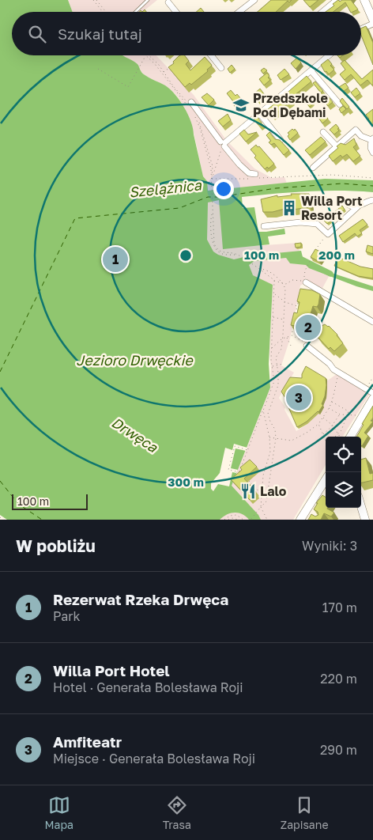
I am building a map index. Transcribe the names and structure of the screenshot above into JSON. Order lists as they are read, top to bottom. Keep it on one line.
{"water":["Szelążnica","Jezioro Drwęckie","Drwęca"],"places":{"school or university":["Przedszkole Pod Dębami"],"building":["Willa Port Resort"],"restaurant":["Lalo"]},"scale_bar":"100 m","page":{"search":"Szukaj tutaj","pins":["1","2","3"],"scale":"100 m","heading":["W pobliżu","Wyniki: 3"],"list":[{"mark":"1","name":"Rezerwat Rzeka Drwęca","note":"Park","value":"170 m"},{"mark":"2","name":"Willa Port Hotel","note":"Hotel · Generała Bolesława Roji","value":"220 m"},{"mark":"3","name":"Amfiteatr","note":"Miejsce · Generała Bolesława Roji","value":"290 m"}],"nav":["Mapa","Trasa","Zapisane"]},"rings":["100 m","200 m","300 m"]}
